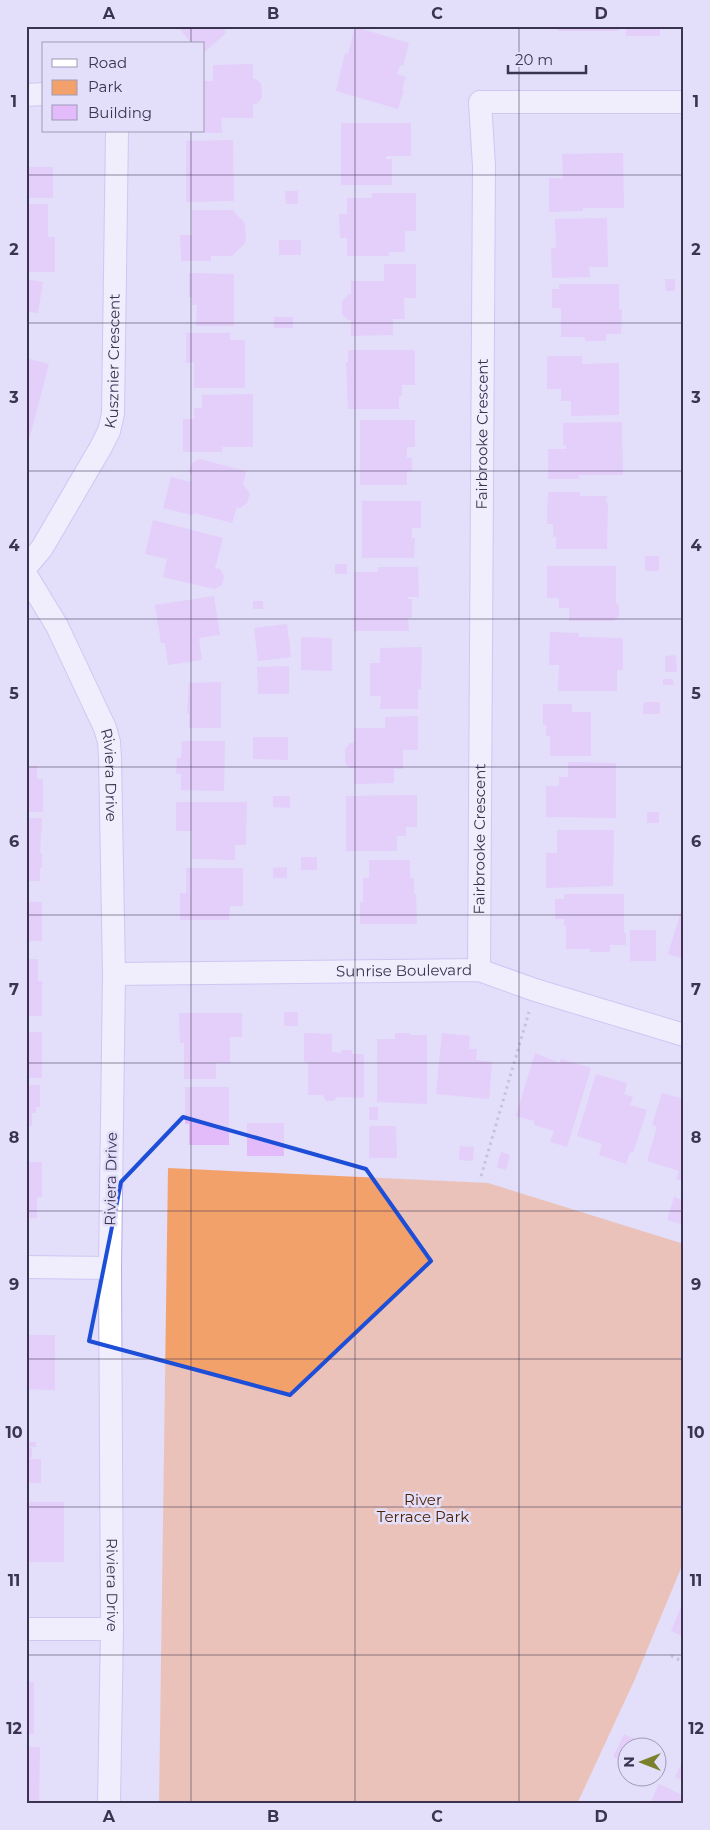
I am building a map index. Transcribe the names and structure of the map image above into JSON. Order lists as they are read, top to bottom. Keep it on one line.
{"streets":{"street":["Kusznier Crescent","Fairbrooke Crescent","Riviera Drive","Sunrise Boulevard"]},"crossings":[["Fairbrooke Crescent","Sunrise Boulevard"],["Riviera Drive","Sunrise Boulevard"]],"parks":["River Terrace Park"],"legend":["Road","Park","Building"],"scale_bar":"20 m","north":"left","grid":{"columns":["A","B","C","D"],"rows":["1","2","3","4","5","6","7","8","9","10","11","12"]}}
